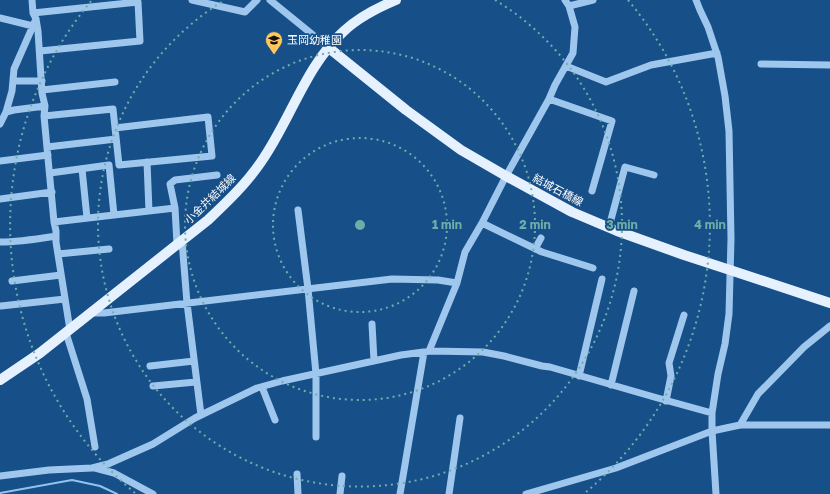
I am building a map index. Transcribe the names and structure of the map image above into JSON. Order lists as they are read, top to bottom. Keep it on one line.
{"streets":{"main road":["結城石橋線","小金井結城線"]},"crossings":[["結城石橋線","小金井結城線"]],"places":{"school or university":["玉岡幼稚園"]},"rings":["1 min","2 min","3 min","4 min"]}
